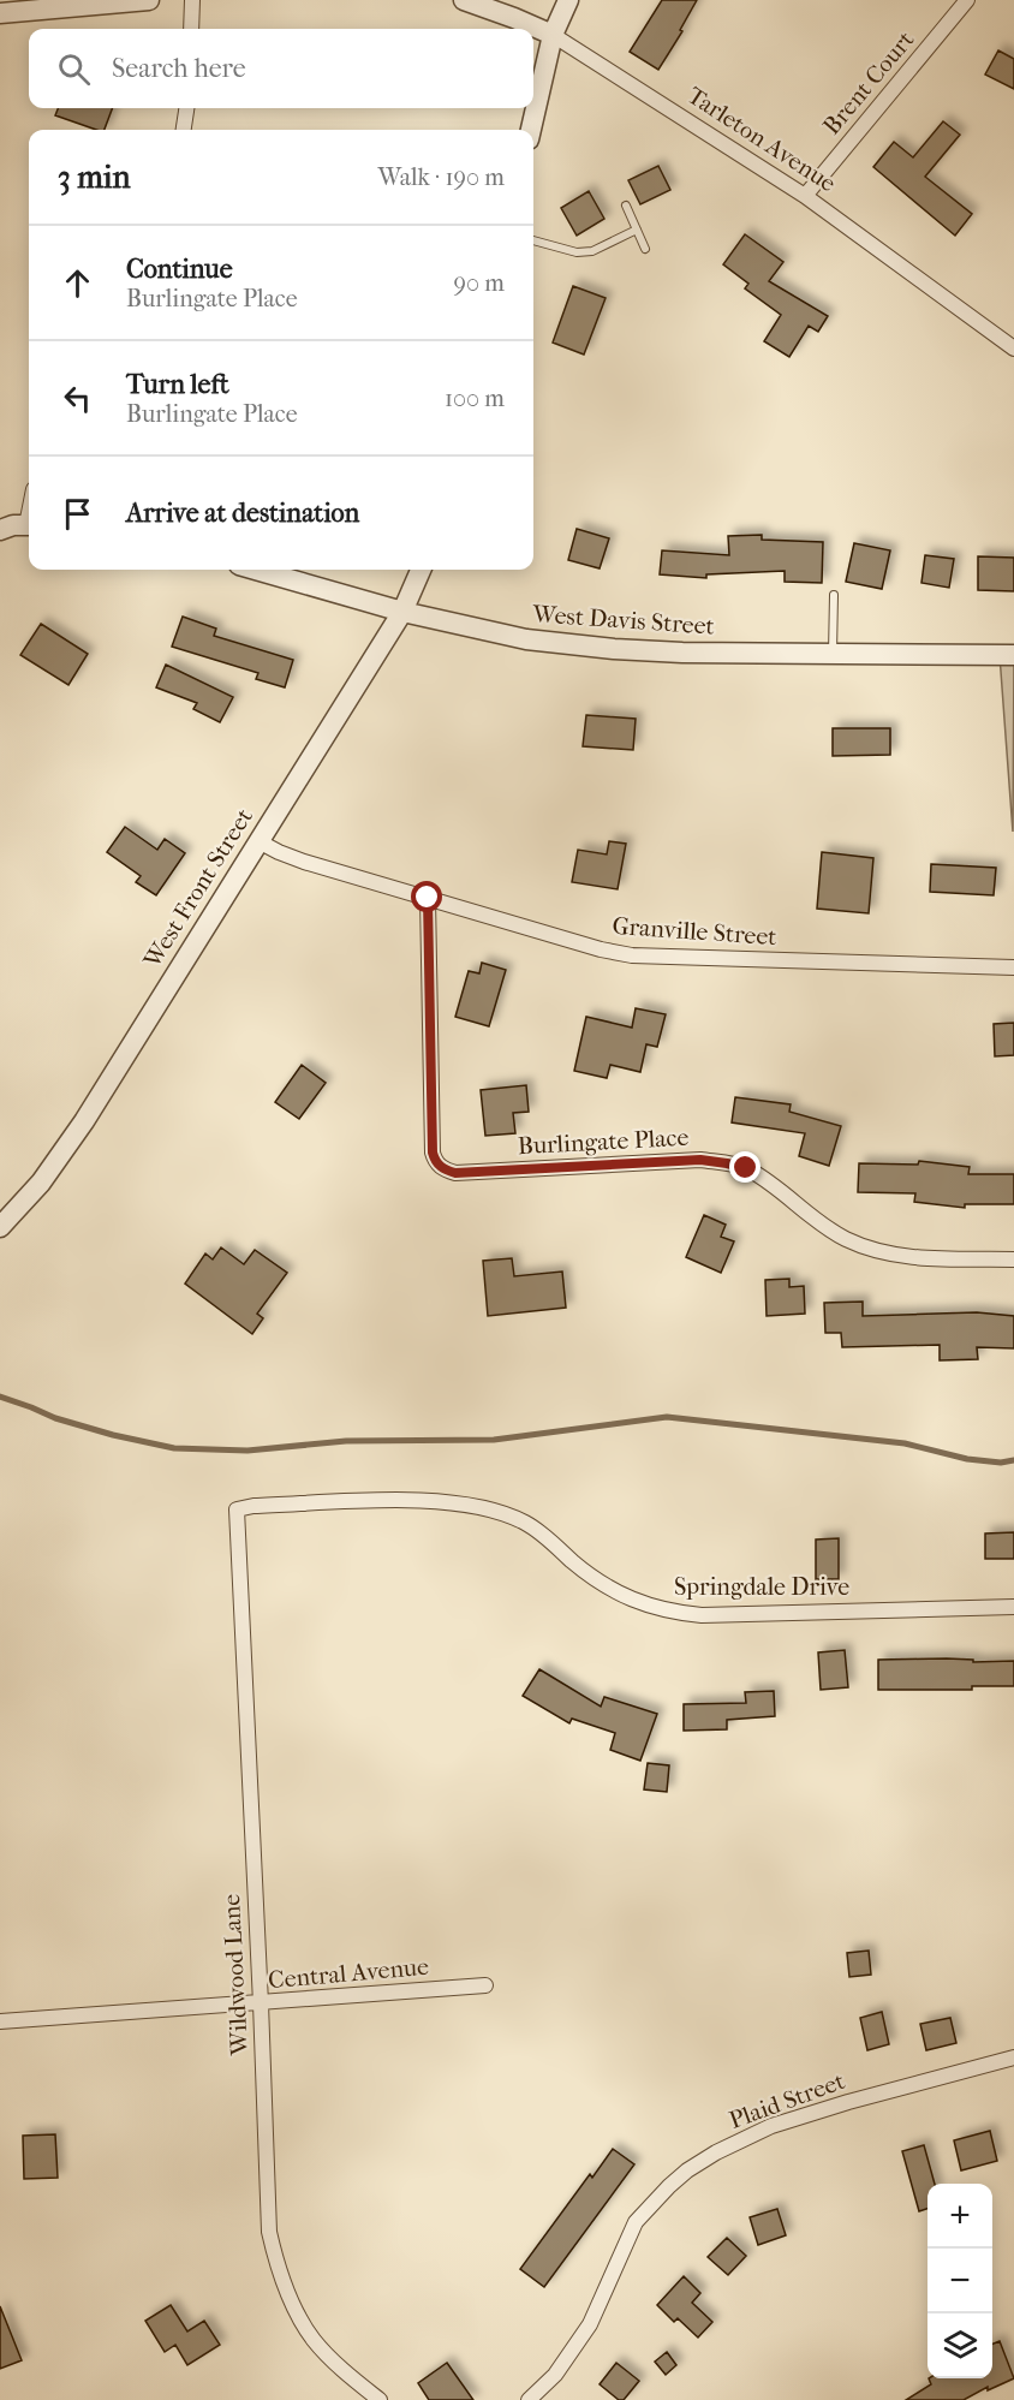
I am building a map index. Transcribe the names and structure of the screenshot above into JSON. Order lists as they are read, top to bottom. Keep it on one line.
{"streets":{"street":["Brent Court","Tarleton Avenue","West Davis Street","West Front Street","Granville Street","Burlingate Place","Springdale Drive","Central Avenue","Wildwood Lane","Plaid Street"]},"crossings":[["Brent Court","Tarleton Avenue"],["West Davis Street","West Front Street"],["West Front Street","Granville Street"],["Granville Street","Burlingate Place"],["Springdale Drive","Wildwood Lane"],["Central Avenue","Wildwood Lane"]],"page":{"search":"Search here","heading":["3 min","Walk · 190 m"],"list":[["Continue","Burlingate Place","90 m"],["Turn left","Burlingate Place","100 m"],"Arrive at destination"],"map_buttons":["+","−"]}}
